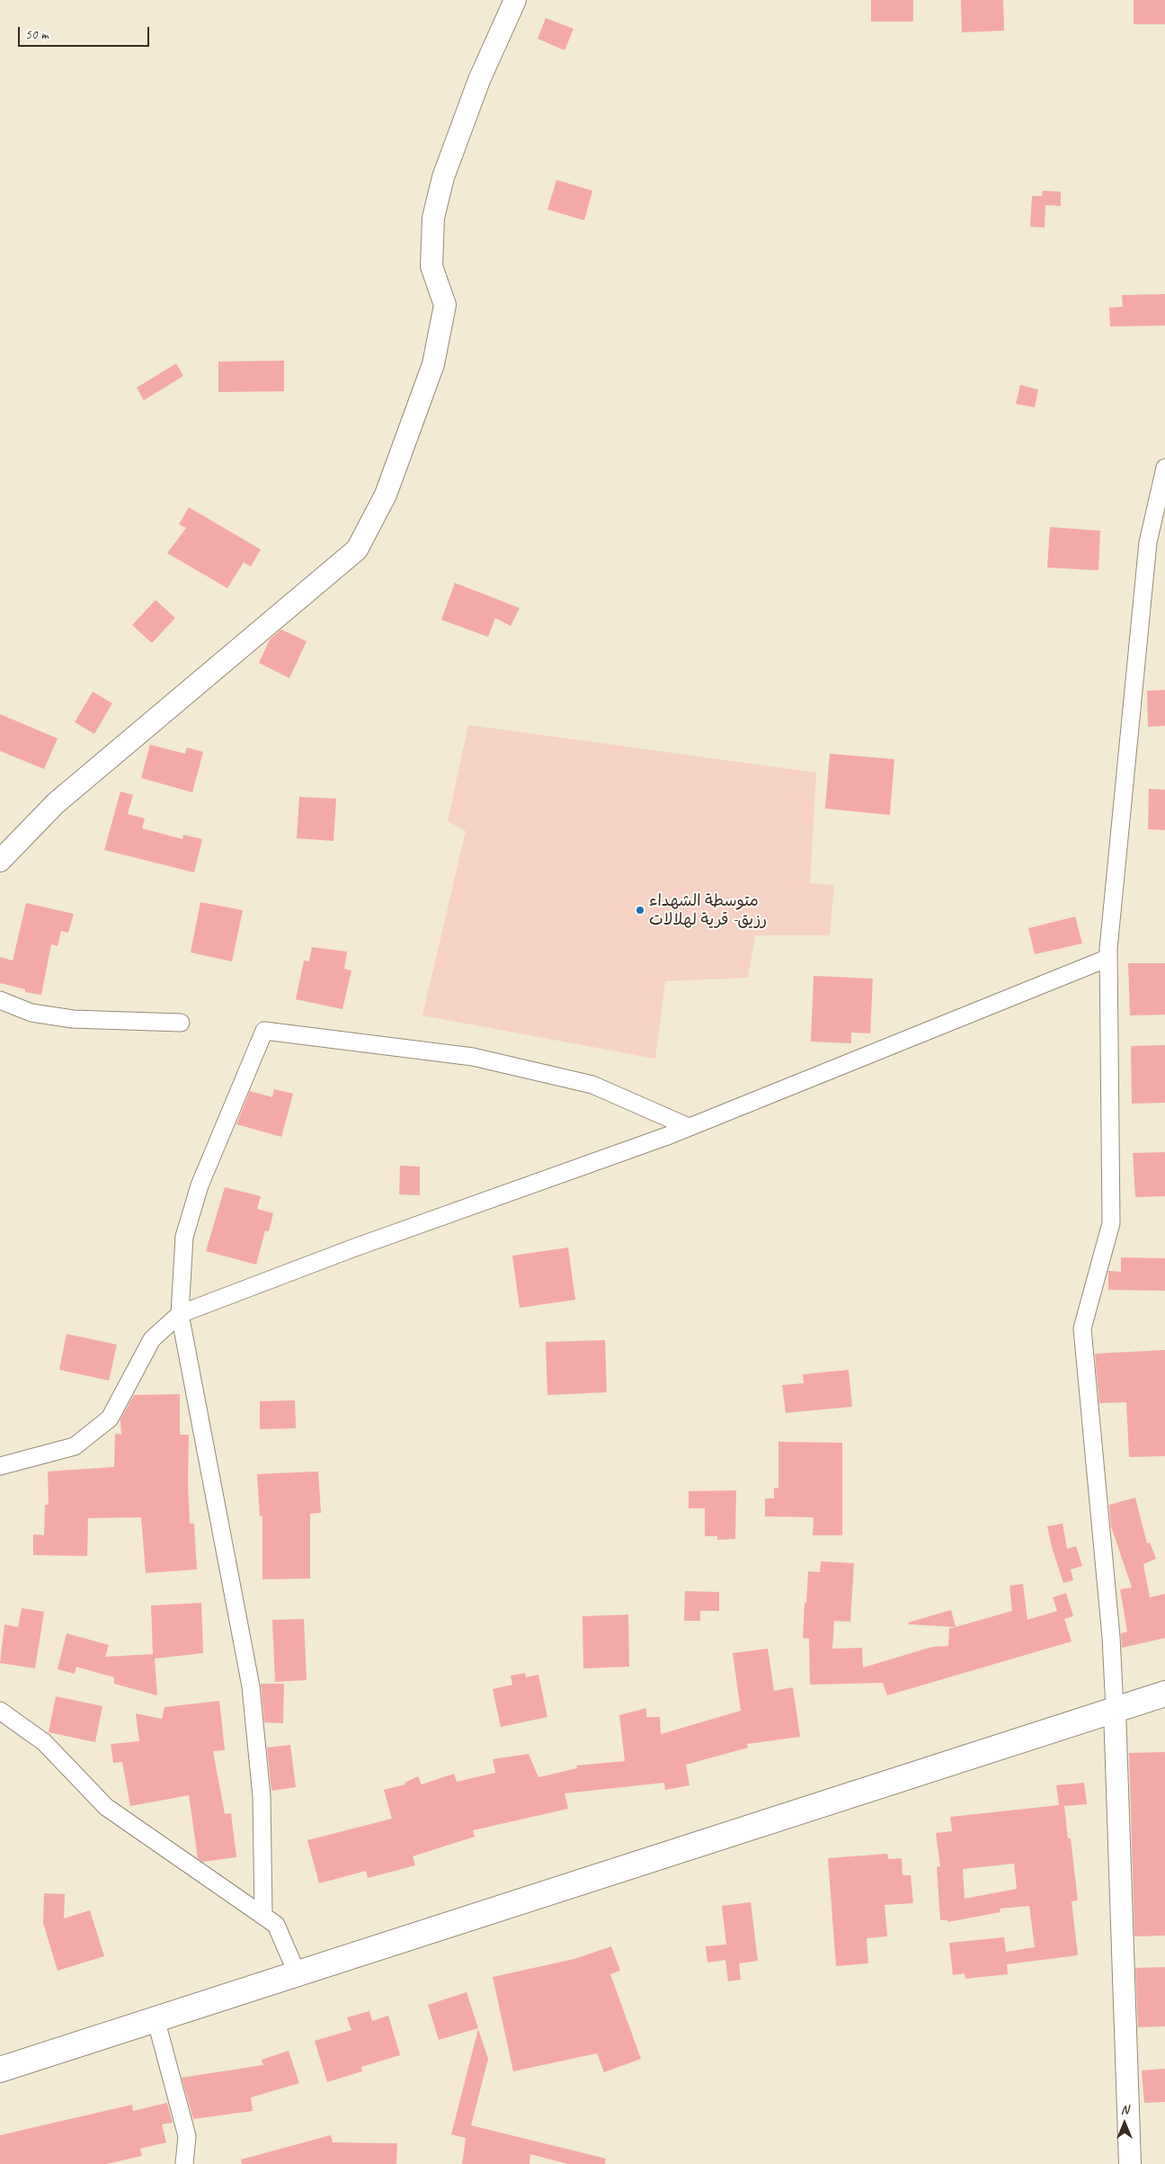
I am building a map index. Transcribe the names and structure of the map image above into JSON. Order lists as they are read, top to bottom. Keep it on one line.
{"places":["متوسطة الشهداء رزيق- قرية لهلالات"],"scale_bar":"50 m","north":"top"}
